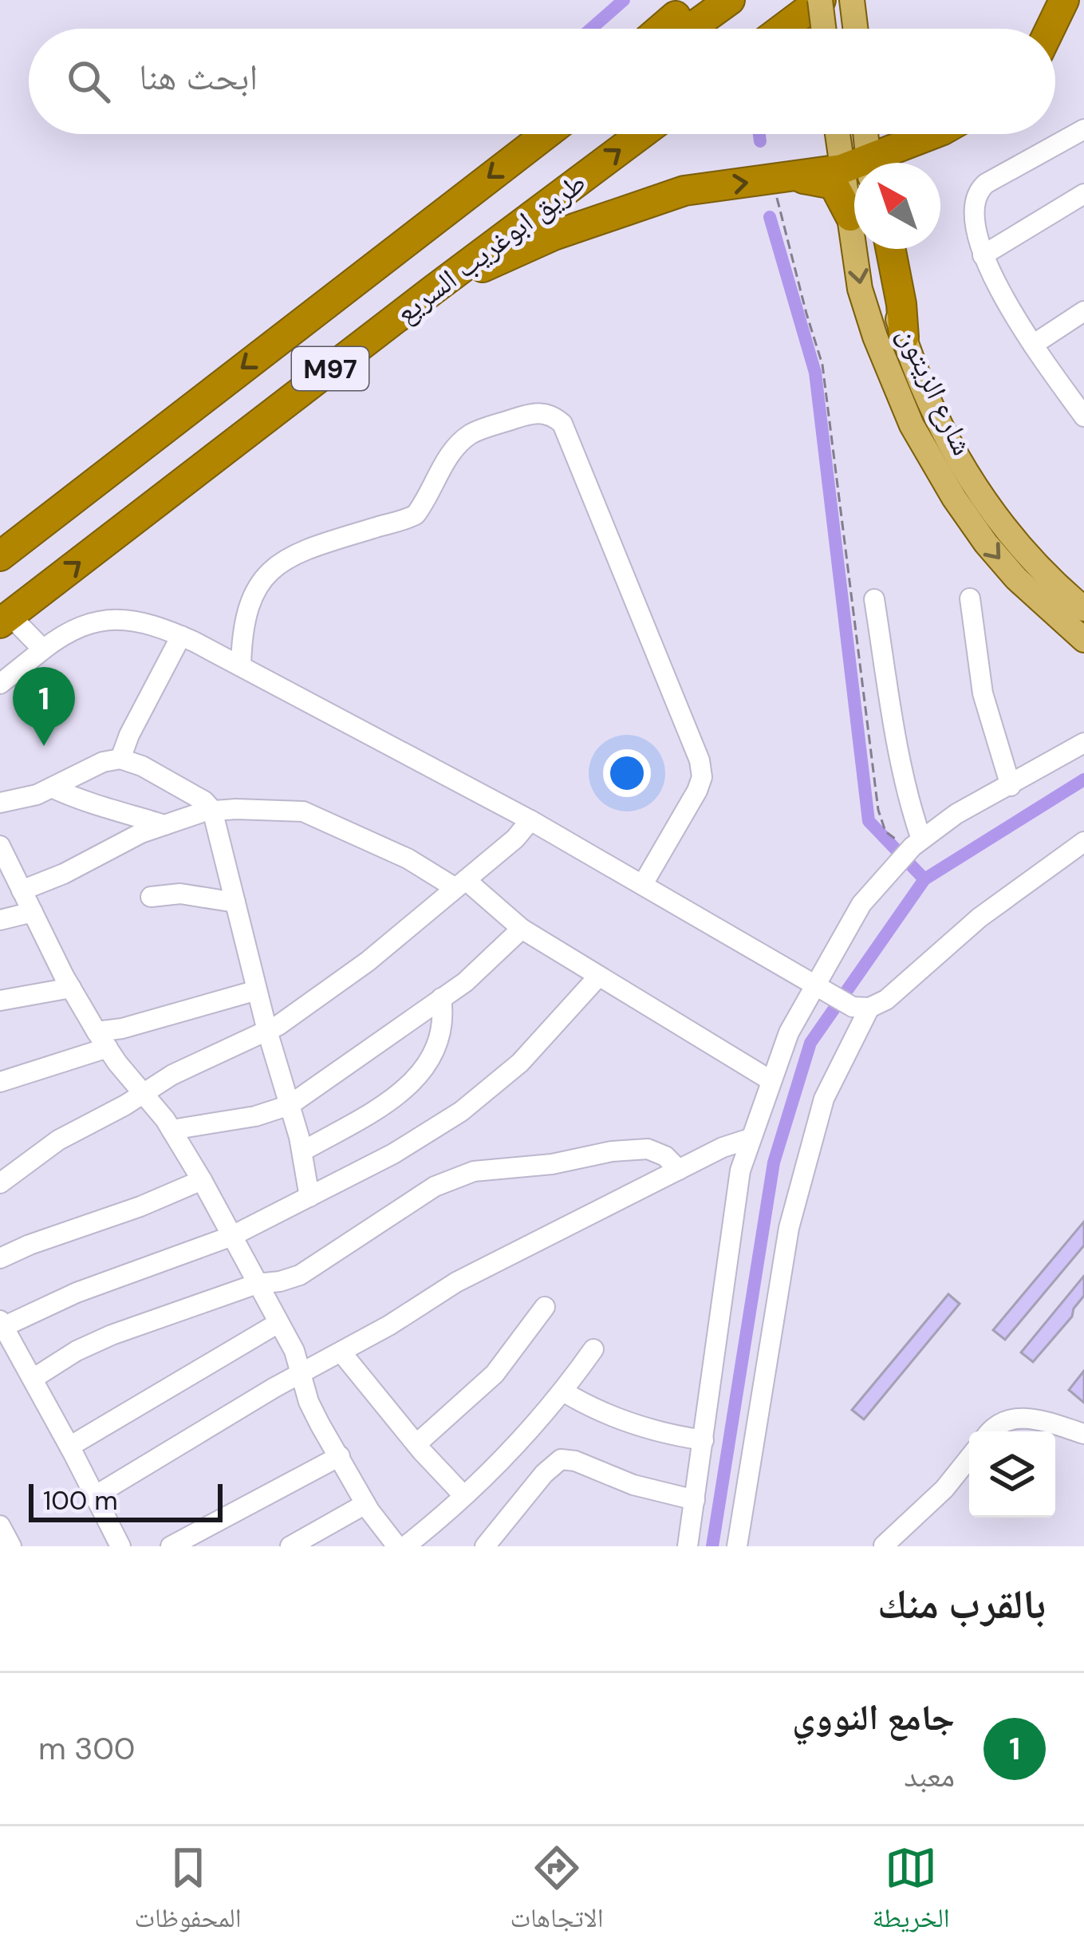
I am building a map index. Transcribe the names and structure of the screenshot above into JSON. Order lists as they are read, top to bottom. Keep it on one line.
{"streets":{"highway":["طريق ابوغريب السريع","M97"],"main road":["شارع الزيتون"]},"scale_bar":"100 m","north":"top left","page":{"search":"ابحث هنا","pins":"1","scale":"100 m","heading":"بالقرب منك","list":[{"mark":"1","name":"جامع النووي","note":"معبد","value":"300 m"}],"nav":["الخريطة","الاتجاهات","المحفوظات"]}}
